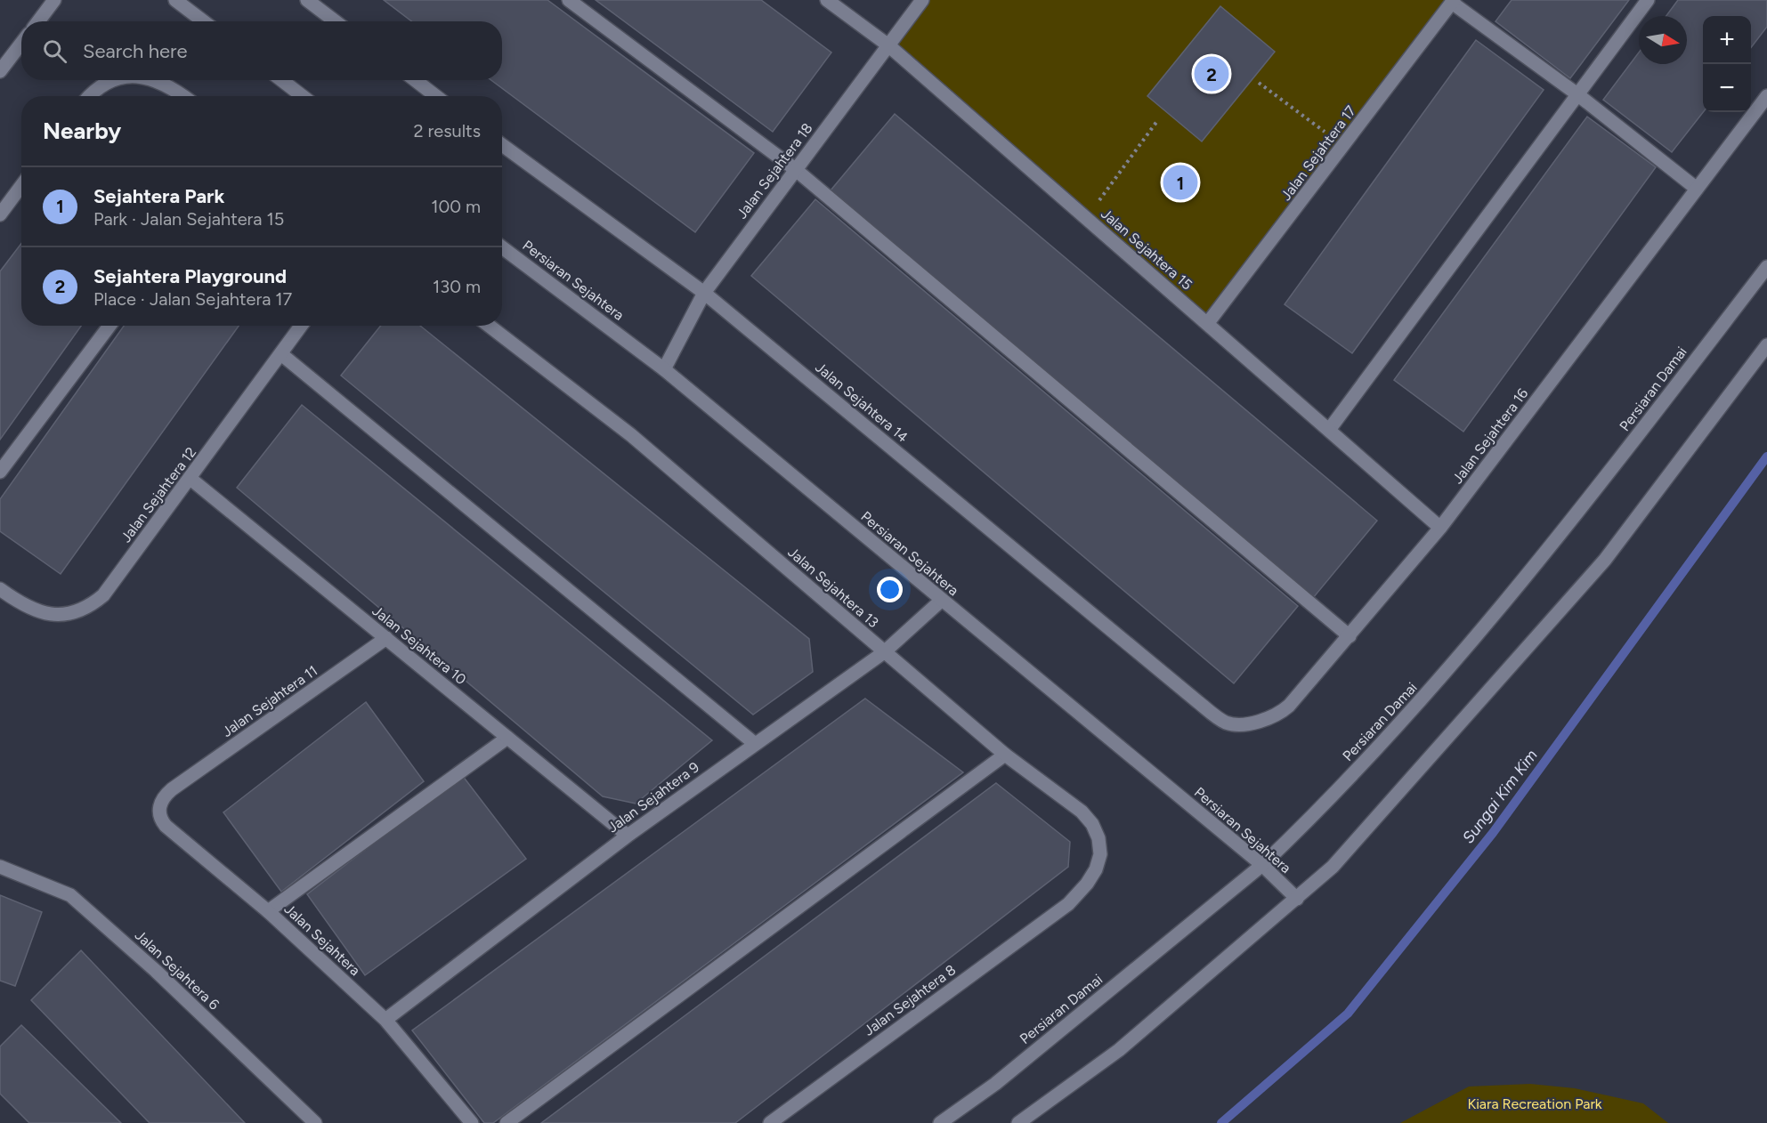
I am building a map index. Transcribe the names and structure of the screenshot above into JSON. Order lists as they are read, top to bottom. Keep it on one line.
{"streets":{"street":["Jalan Sejahtera 17","Jalan Sejahtera 18","Jalan Sejahtera 15","Persiaran Sejahtera","Persiaran Damai","Jalan Sejahtera 14","Jalan Sejahtera 16","Jalan Sejahtera 12","Jalan Sejahtera 13","Jalan Sejahtera 10","Jalan Sejahtera 11","Jalan Sejahtera 9","Jalan Sejahtera","Jalan Sejahtera 6","Jalan Sejahtera 8"]},"crossings":[["Jalan Sejahtera 17","Jalan Sejahtera 15"],["Jalan Sejahtera 18","Jalan Sejahtera 15"],["Jalan Sejahtera 18","Persiaran Sejahtera"],["Jalan Sejahtera 18","Jalan Sejahtera 14"],["Jalan Sejahtera 15","Jalan Sejahtera 16"],["Persiaran Sejahtera","Persiaran Damai"],["Persiaran Sejahtera","Jalan Sejahtera 9"],["Jalan Sejahtera 14","Jalan Sejahtera 16"],["Jalan Sejahtera 12","Jalan Sejahtera 10"],["Jalan Sejahtera 13","Jalan Sejahtera 9"],["Jalan Sejahtera 13","Jalan Sejahtera 8"],["Jalan Sejahtera 10","Jalan Sejahtera 11"],["Jalan Sejahtera 10","Jalan Sejahtera 9"],["Jalan Sejahtera 11","Jalan Sejahtera"],["Jalan Sejahtera 9","Jalan Sejahtera"]],"water":["Sungai Kim Kim"],"parks":["Kiara Recreation Park"],"north":"right","page":{"map_buttons":["+","−"],"search":"Search here","pins":["2","1"],"heading":["Nearby","2 results"],"list":[{"mark":"1","name":"Sejahtera Park","note":"Park · Jalan Sejahtera 15","value":"100 m"},{"mark":"2","name":"Sejahtera Playground","note":"Place · Jalan Sejahtera 17","value":"130 m"}]}}
